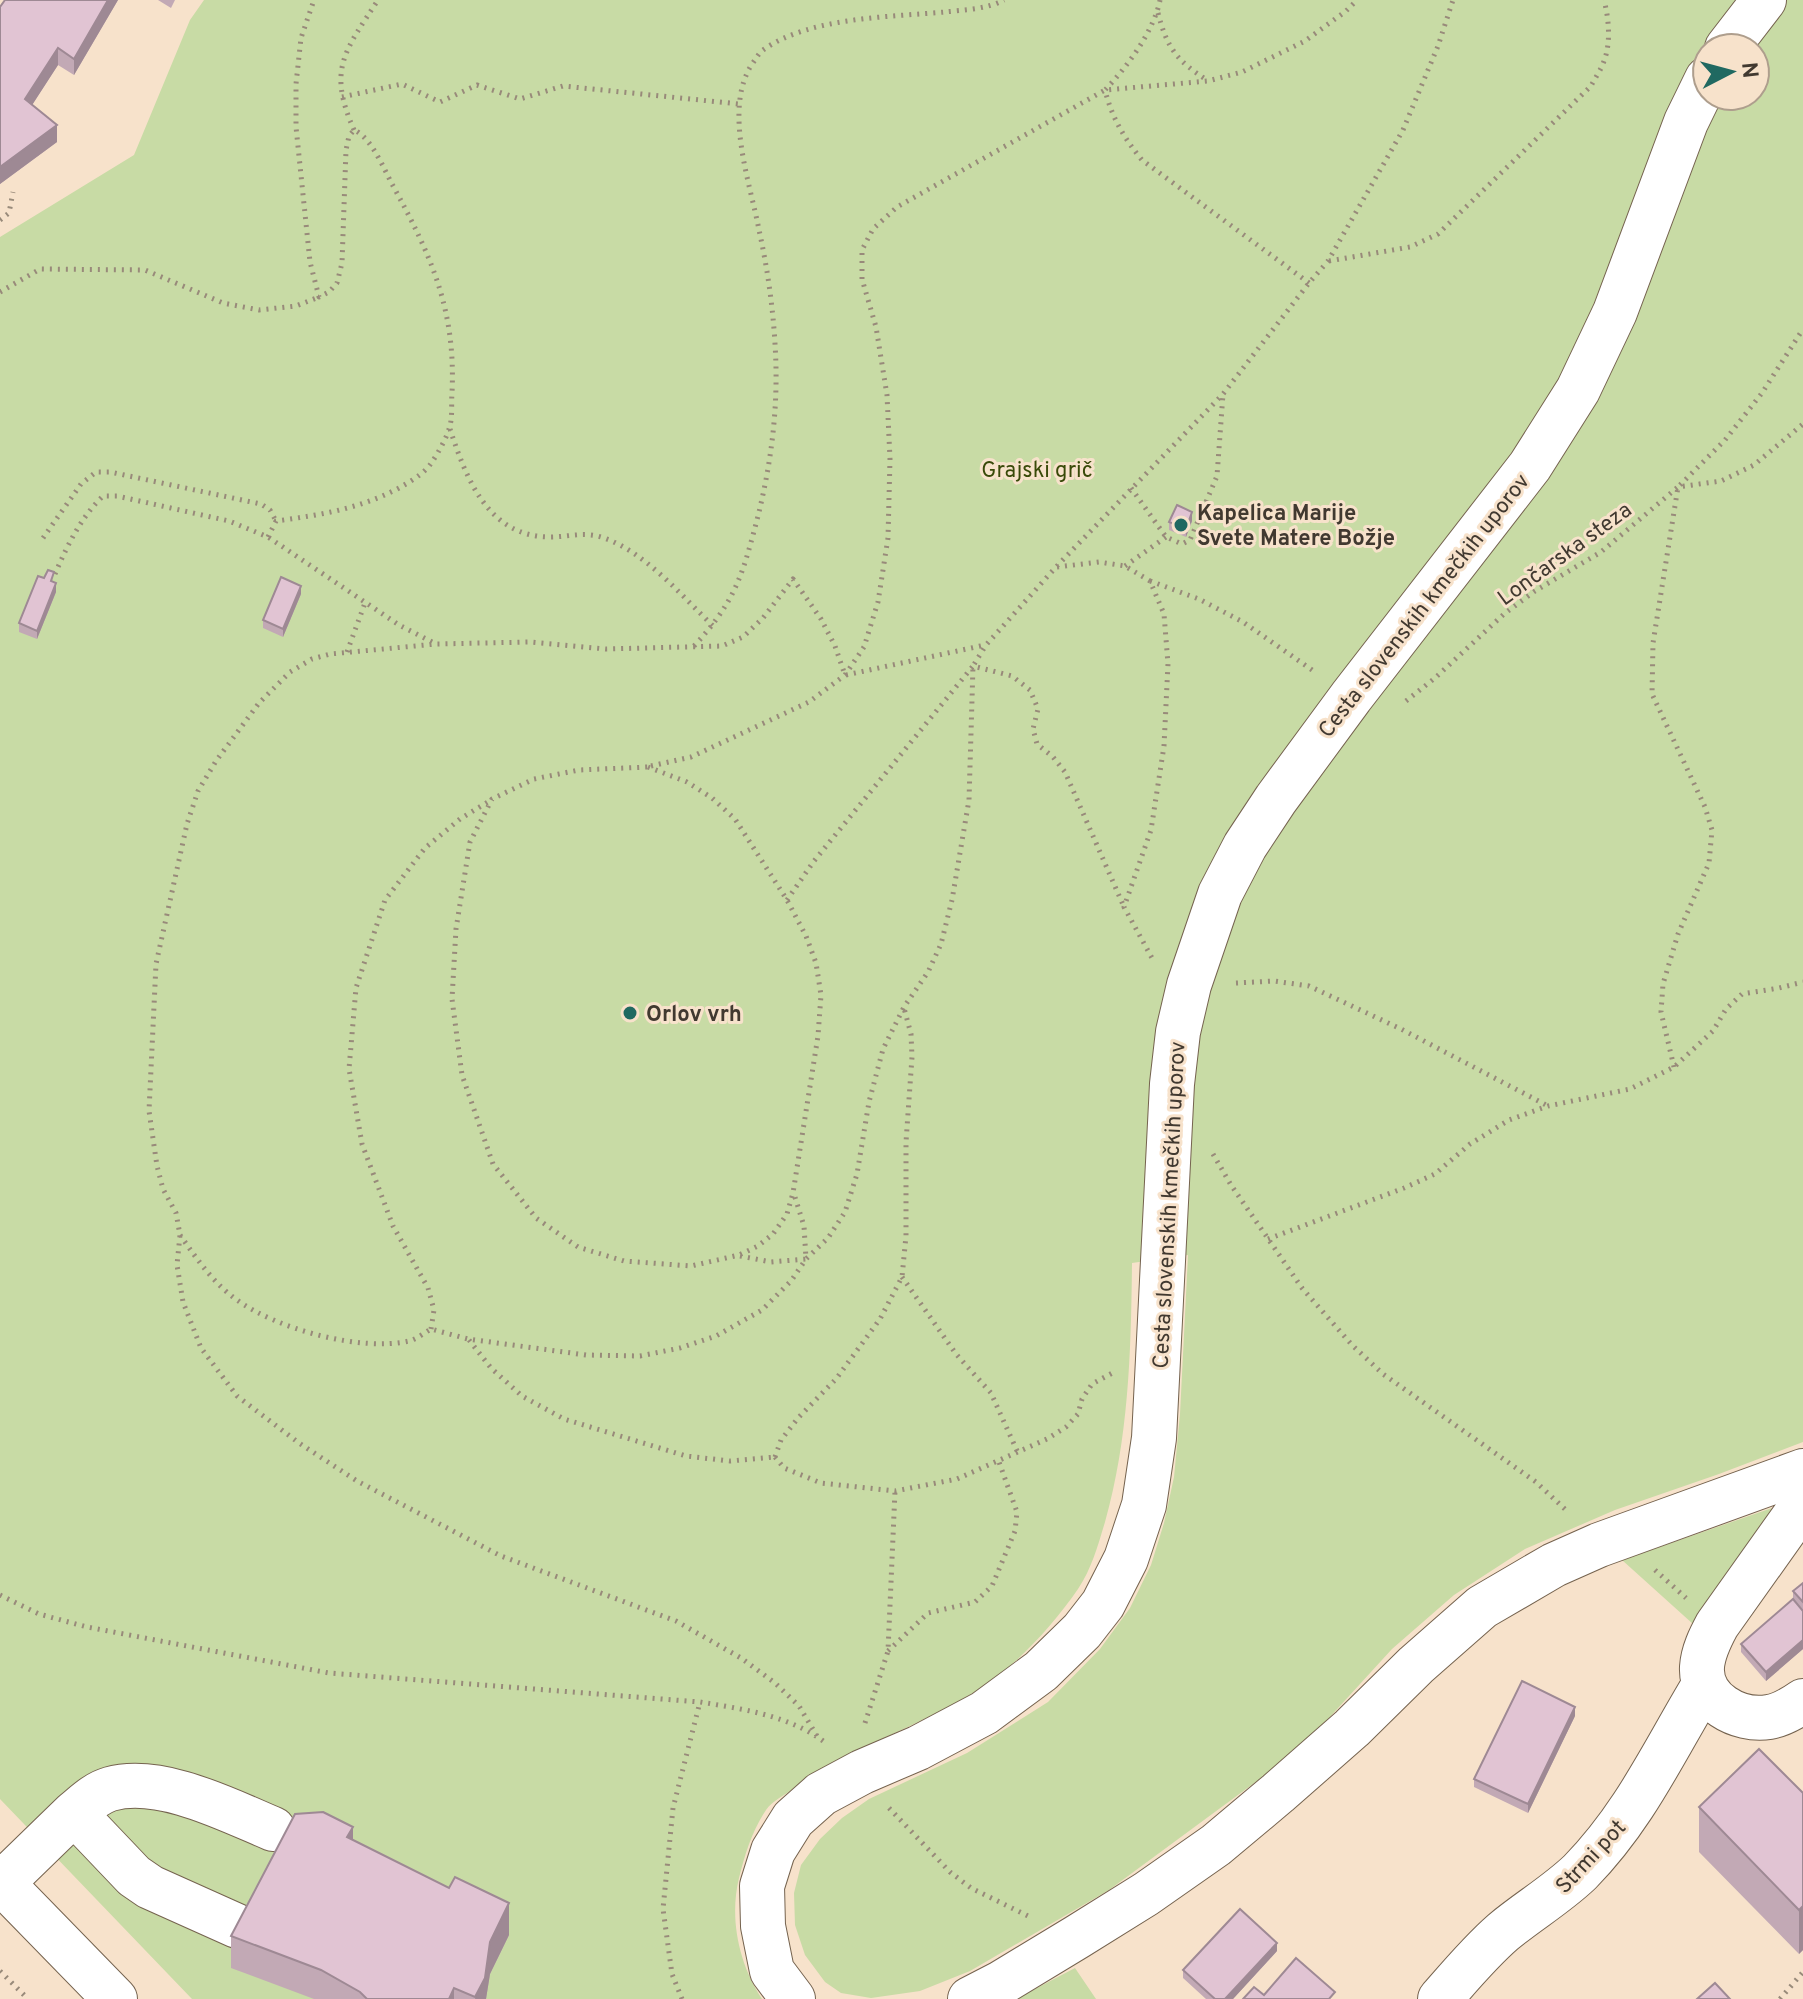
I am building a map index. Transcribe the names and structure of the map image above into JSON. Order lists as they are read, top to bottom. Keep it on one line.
{"streets":{"street":["Cesta slovenskih kmečkih uporov","Strmi pot"],"path":["Lončarska steza"]},"crossings":[["Lončarska steza","Cesta slovenskih kmečkih uporov"]],"parks":["Grajski grič"],"places":["Kapelica Marije Svete Matere Božje","Orlov vrh"],"north":"right"}
